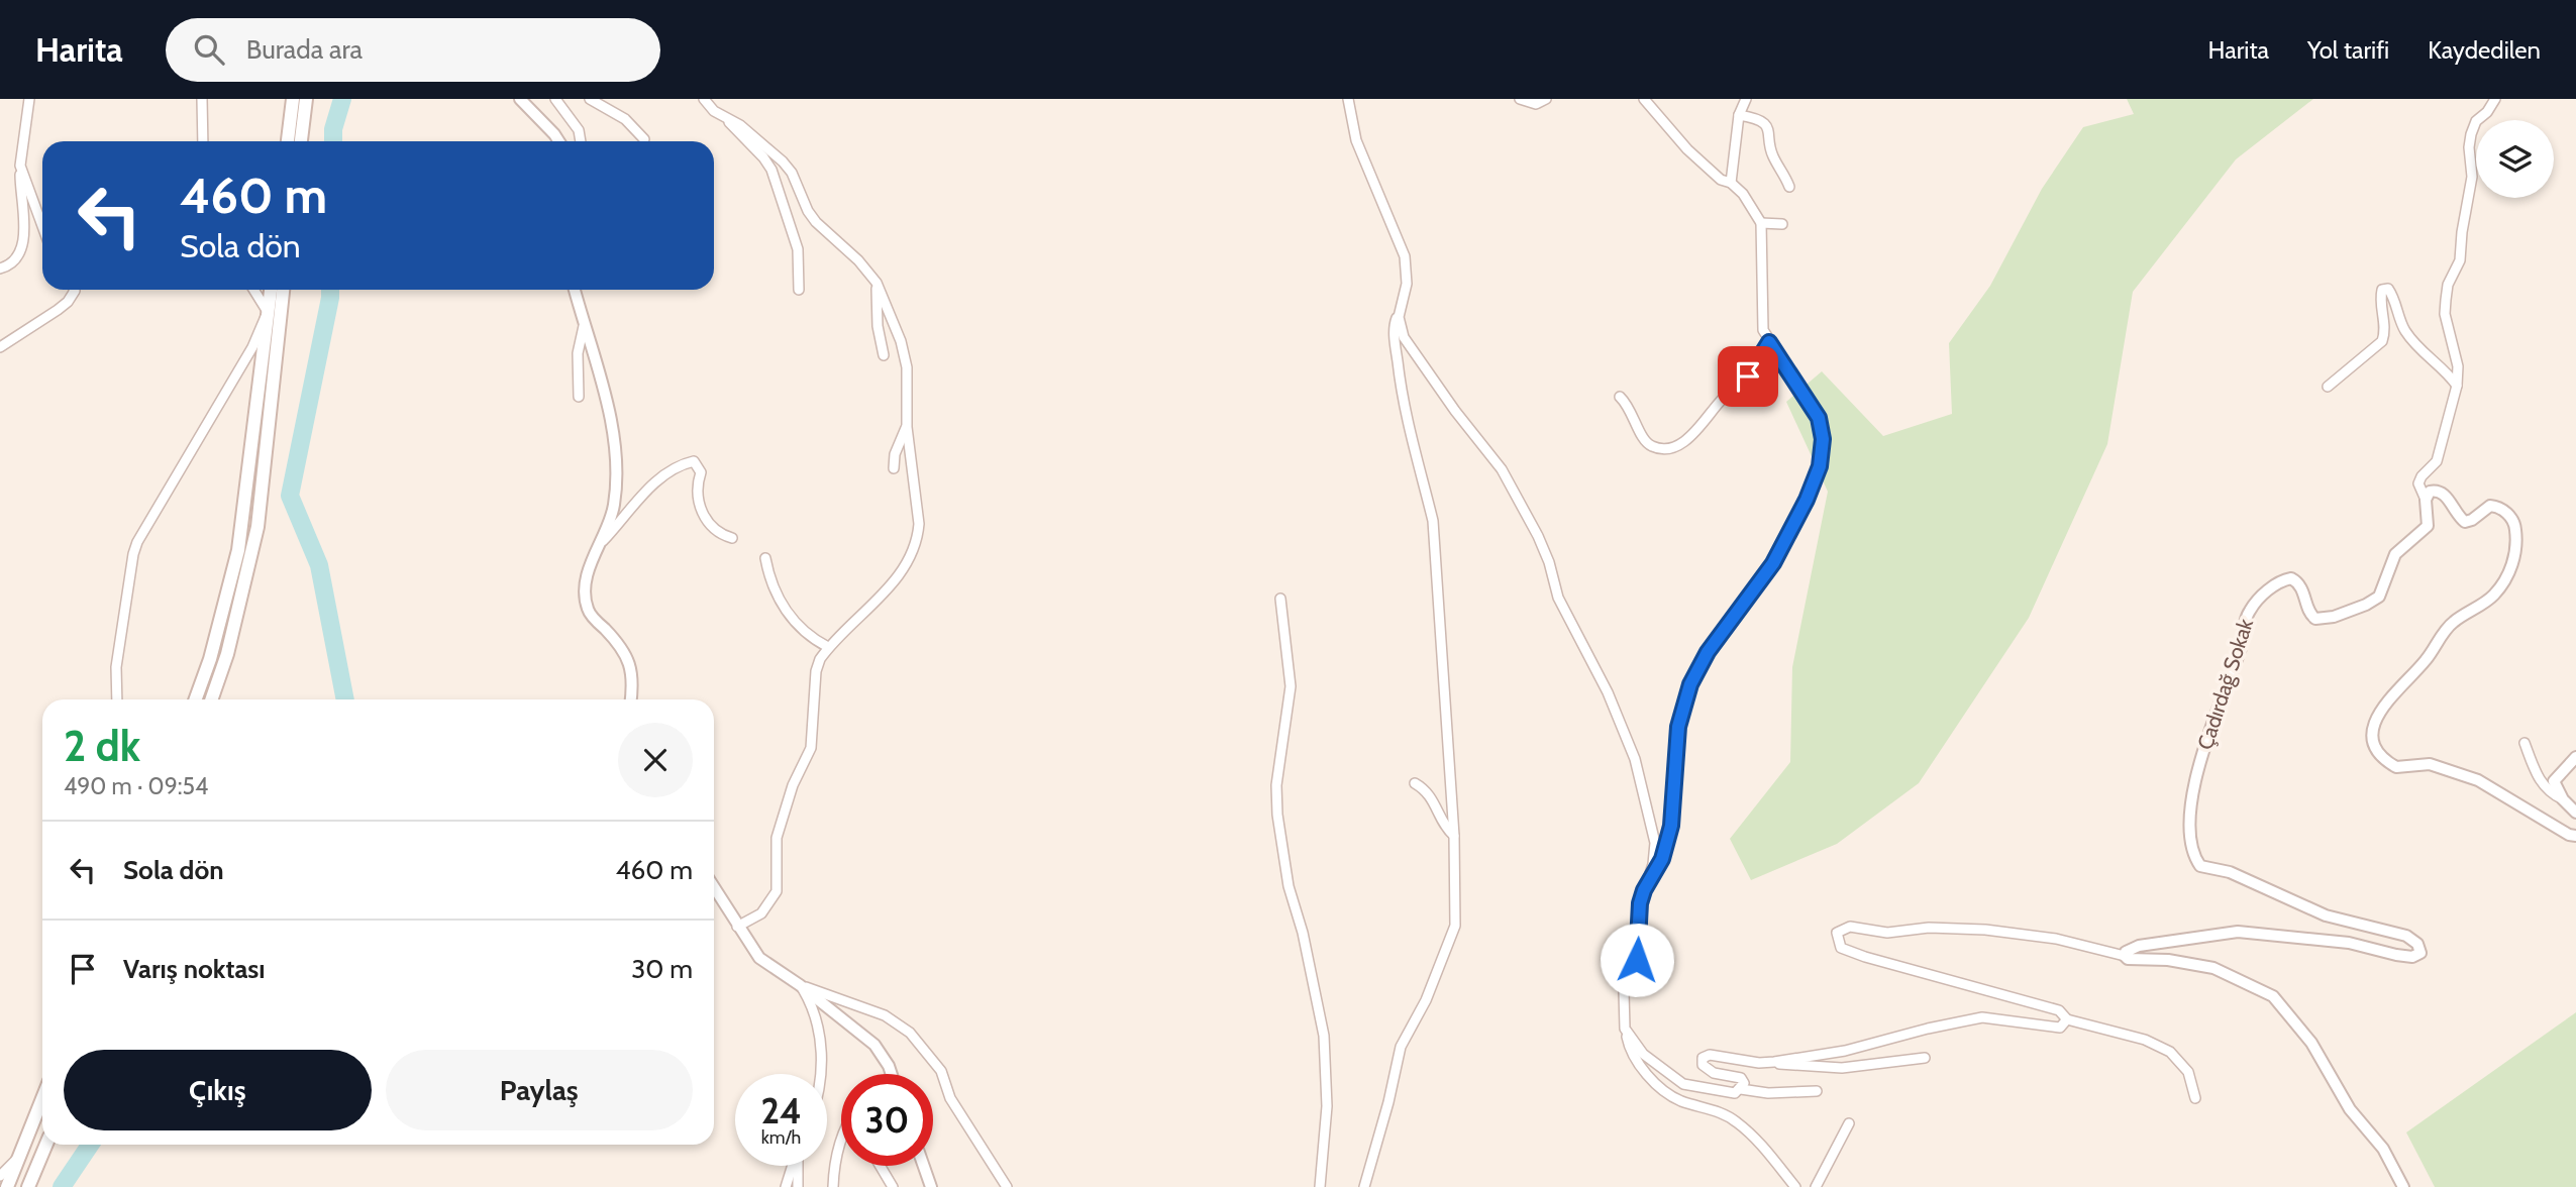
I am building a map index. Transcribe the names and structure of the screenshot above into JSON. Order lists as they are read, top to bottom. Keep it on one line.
{"streets":{"street":["Çadırdağ Sokak"]},"page":{"header":"Harita","search":"Burada ara","nav":["Harita","Yol tarifi","Kaydedilen"],"turn":["460 m","Sola dön"],"heading":["2 dk","490 m · 09:54"],"list":[{"name":"Sola dön","value":"460 m"},{"name":"Varış noktası","value":"30 m"}],"buttons":["Çıkış","Paylaş"],"speed":"24 km/h","limit":"30"}}
